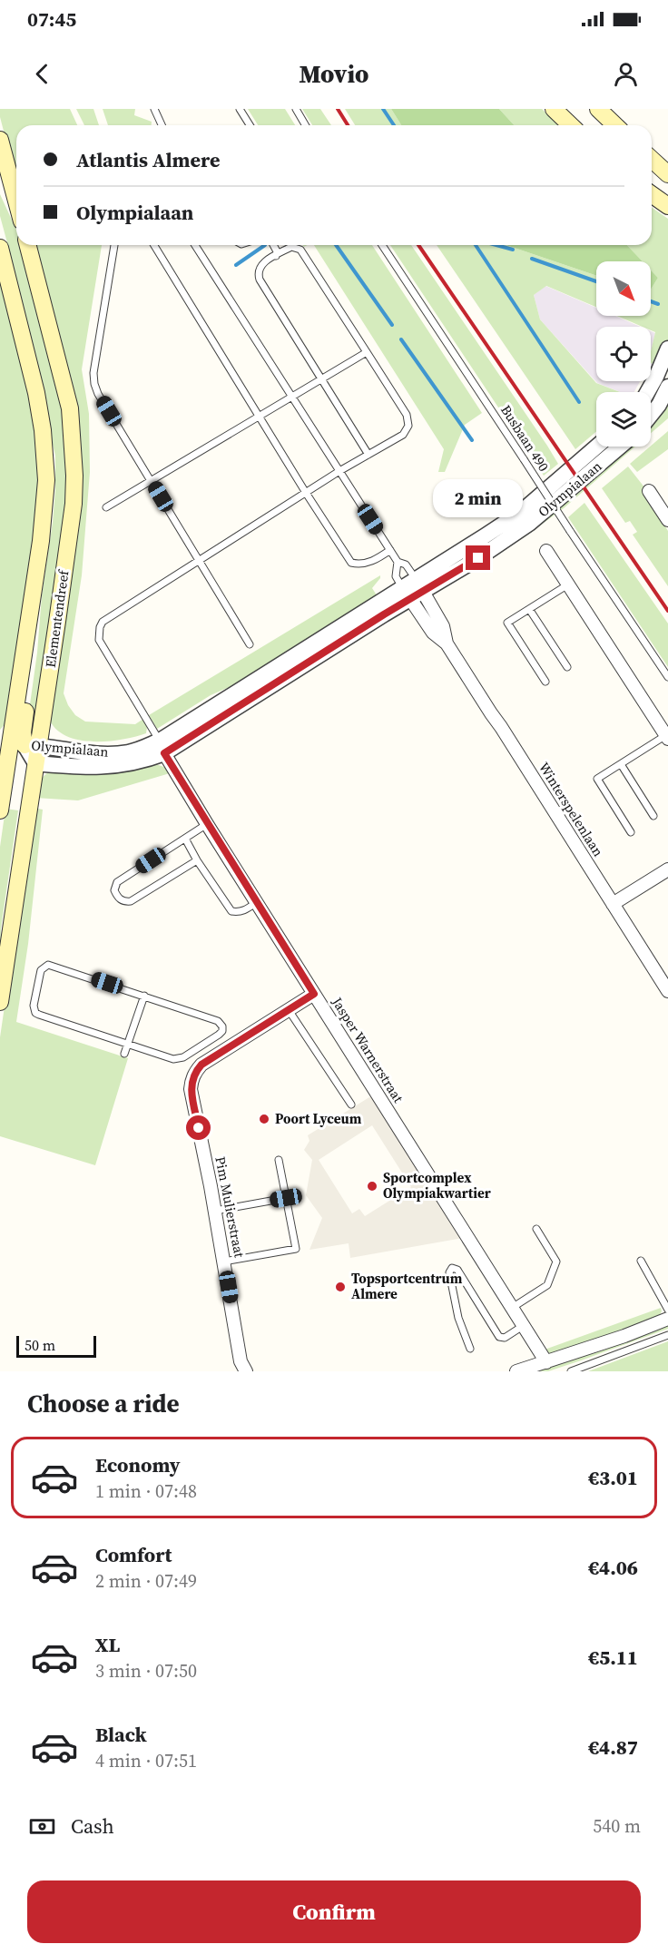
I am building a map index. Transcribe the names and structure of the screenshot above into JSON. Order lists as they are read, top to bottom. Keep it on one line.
{"streets":{"main road":["Elementendreef"],"street":["Olympialaan","Winterspelenlaan","Jasper Warnerstraat","Pim Mulierstraat"],"lane":["Busbaan 490"]},"crossings":[["Olympialaan","Elementendreef"],["Olympialaan","Winterspelenlaan"],["Olympialaan","Jasper Warnerstraat"],["Jasper Warnerstraat","Pim Mulierstraat"]],"places":["Poort Lyceum","Sportcomplex Olympiakwartier","Topsportcentrum Almere"],"scale_bar":"50 m","north":"bottom right","page":{"status":"07:45","header":"Movio","banner":["Atlantis Almere","Olympialaan"],"bubble":"2 min","scale":"50 m","heading":"Choose a ride","list":[{"name":"Economy","note":"1 min · 07:48","value":"€3.01"},{"name":"Comfort","note":"2 min · 07:49","value":"€4.06"},{"name":"XL","note":"3 min · 07:50","value":"€5.11"},{"name":"Black","note":"4 min · 07:51","value":"€4.87"}],"pay":["Cash","540 m"],"buttons":"Confirm"}}
